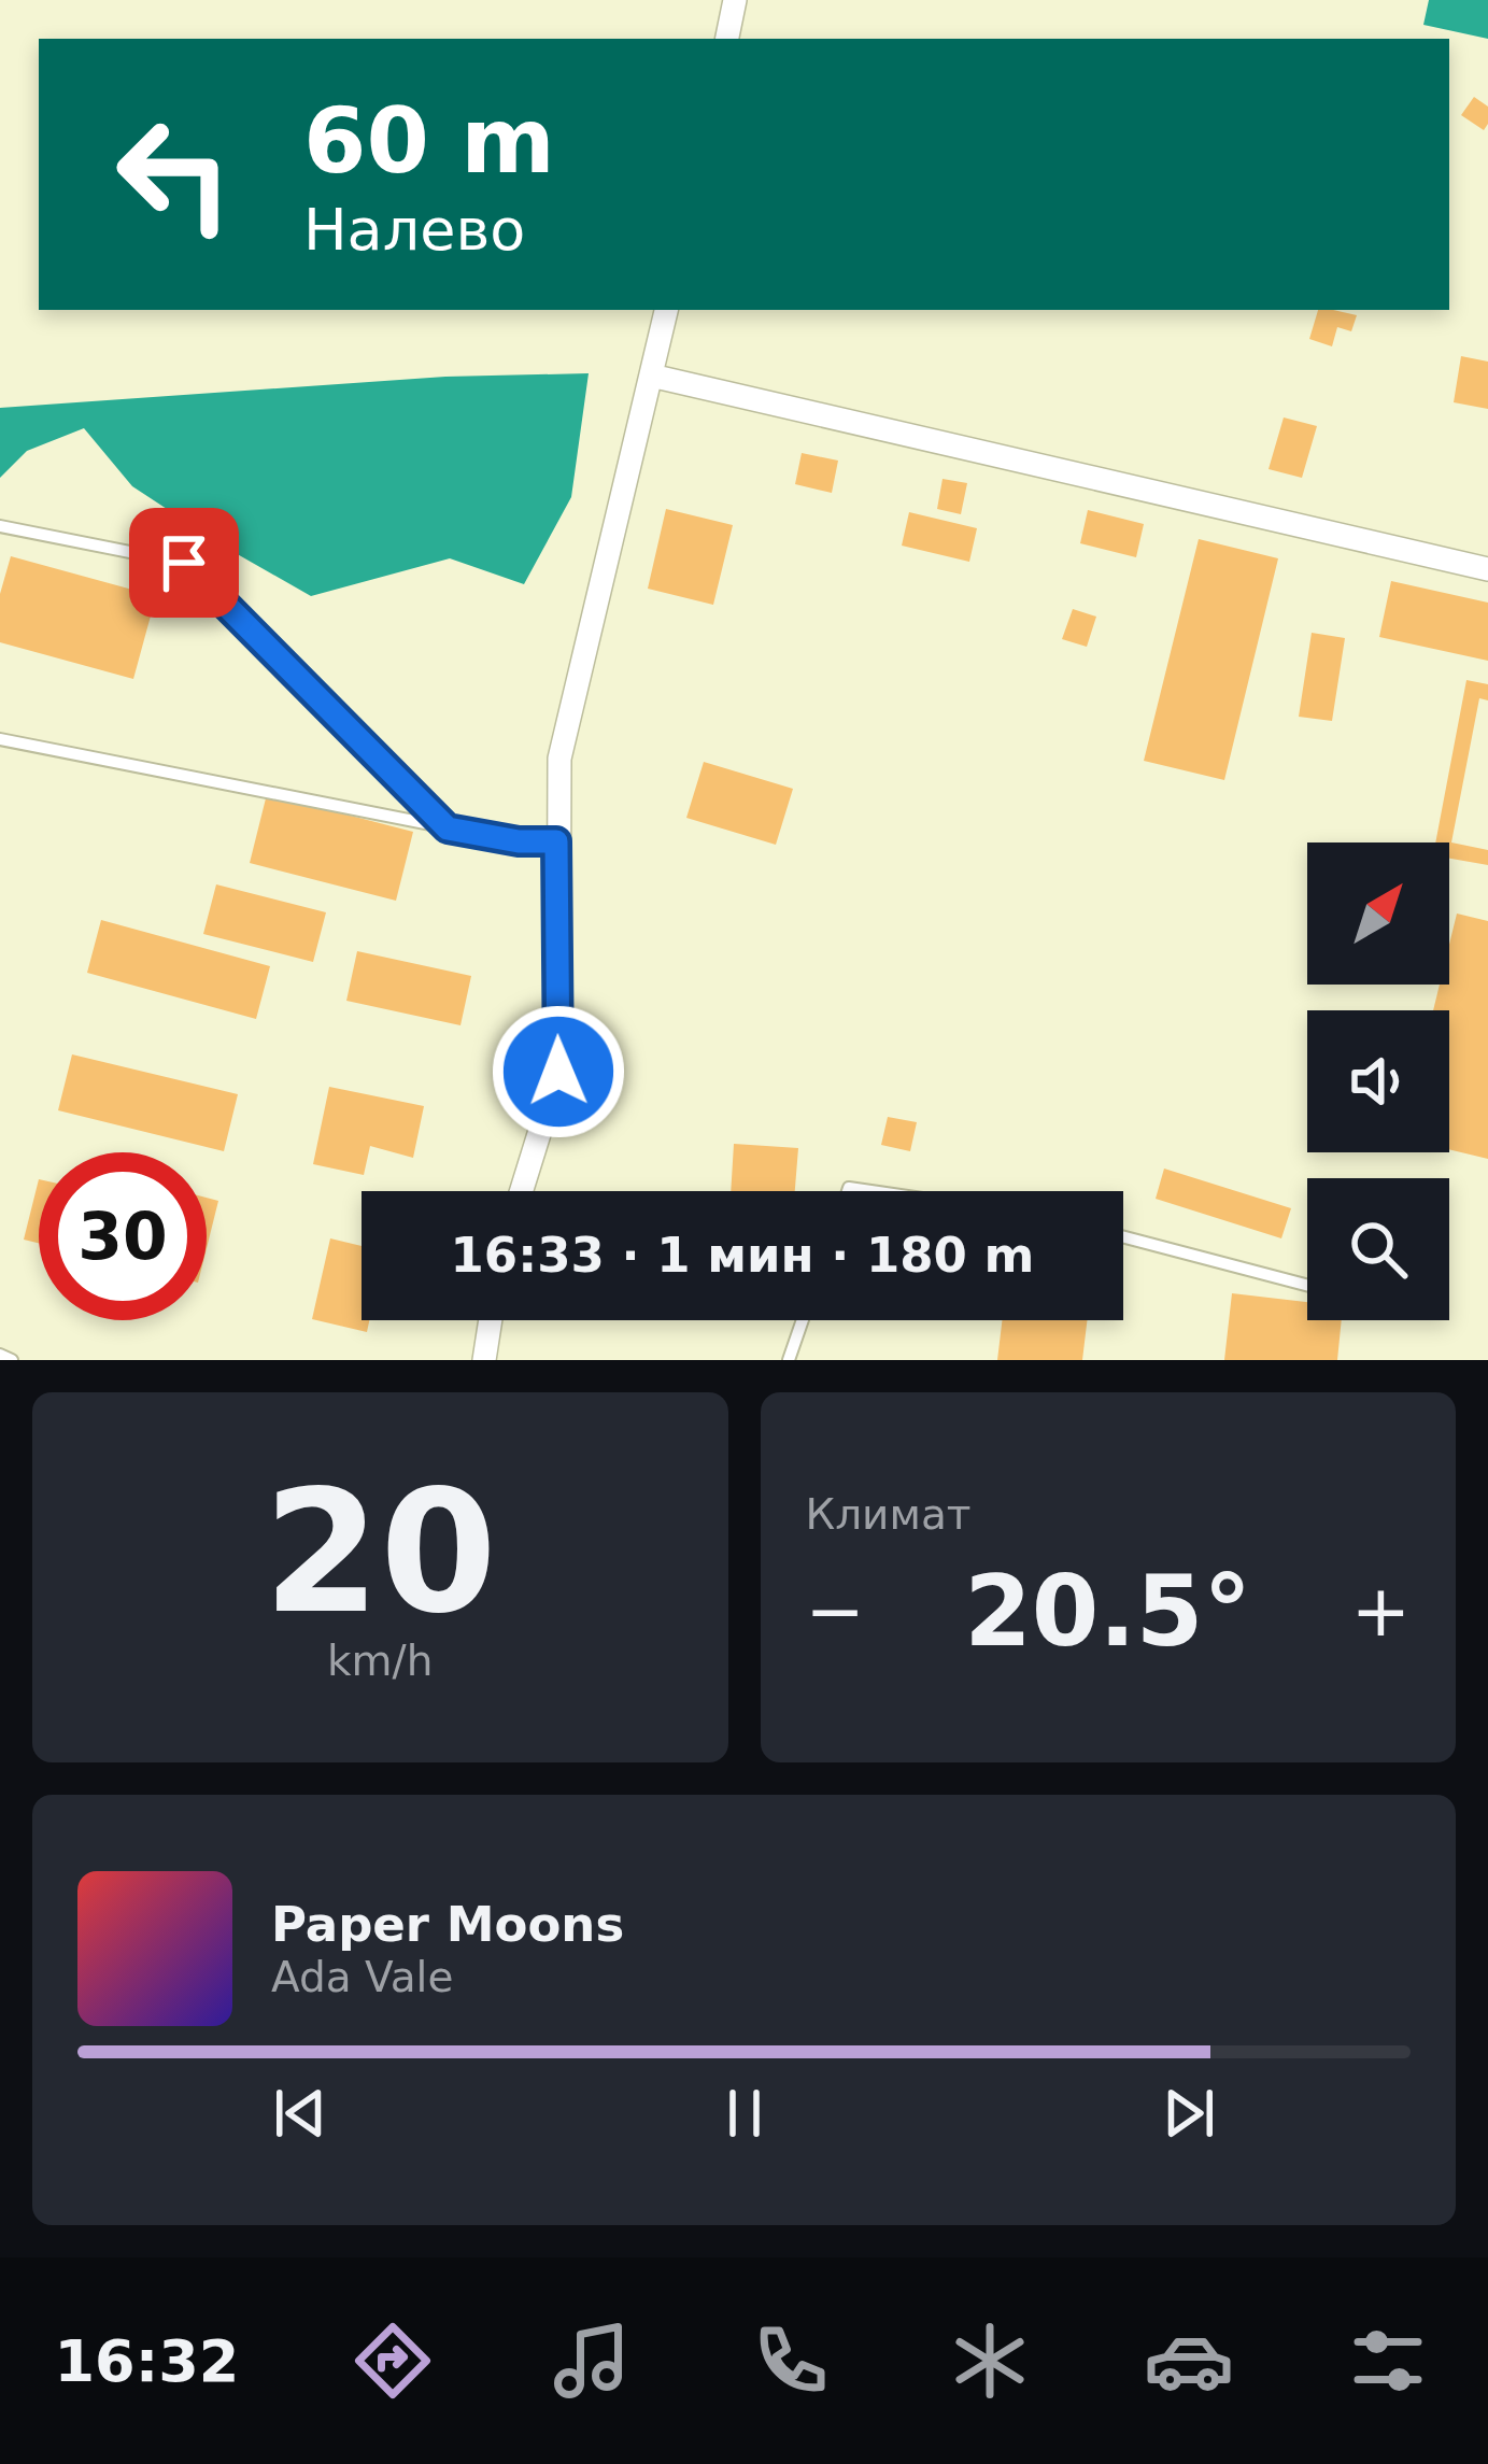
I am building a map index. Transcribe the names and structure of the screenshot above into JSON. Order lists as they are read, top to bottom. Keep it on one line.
{"north":"top right","page":{"turn":["60 m","Налево"],"limit":"30","trip":"16:33 · 1 мин · 180 m","tile":[["20","km/h"],"Климат"],"heat":["−","20.5°","+"],"song":["Paper Moons","Ada Vale"],"tabs":"16:32"}}
